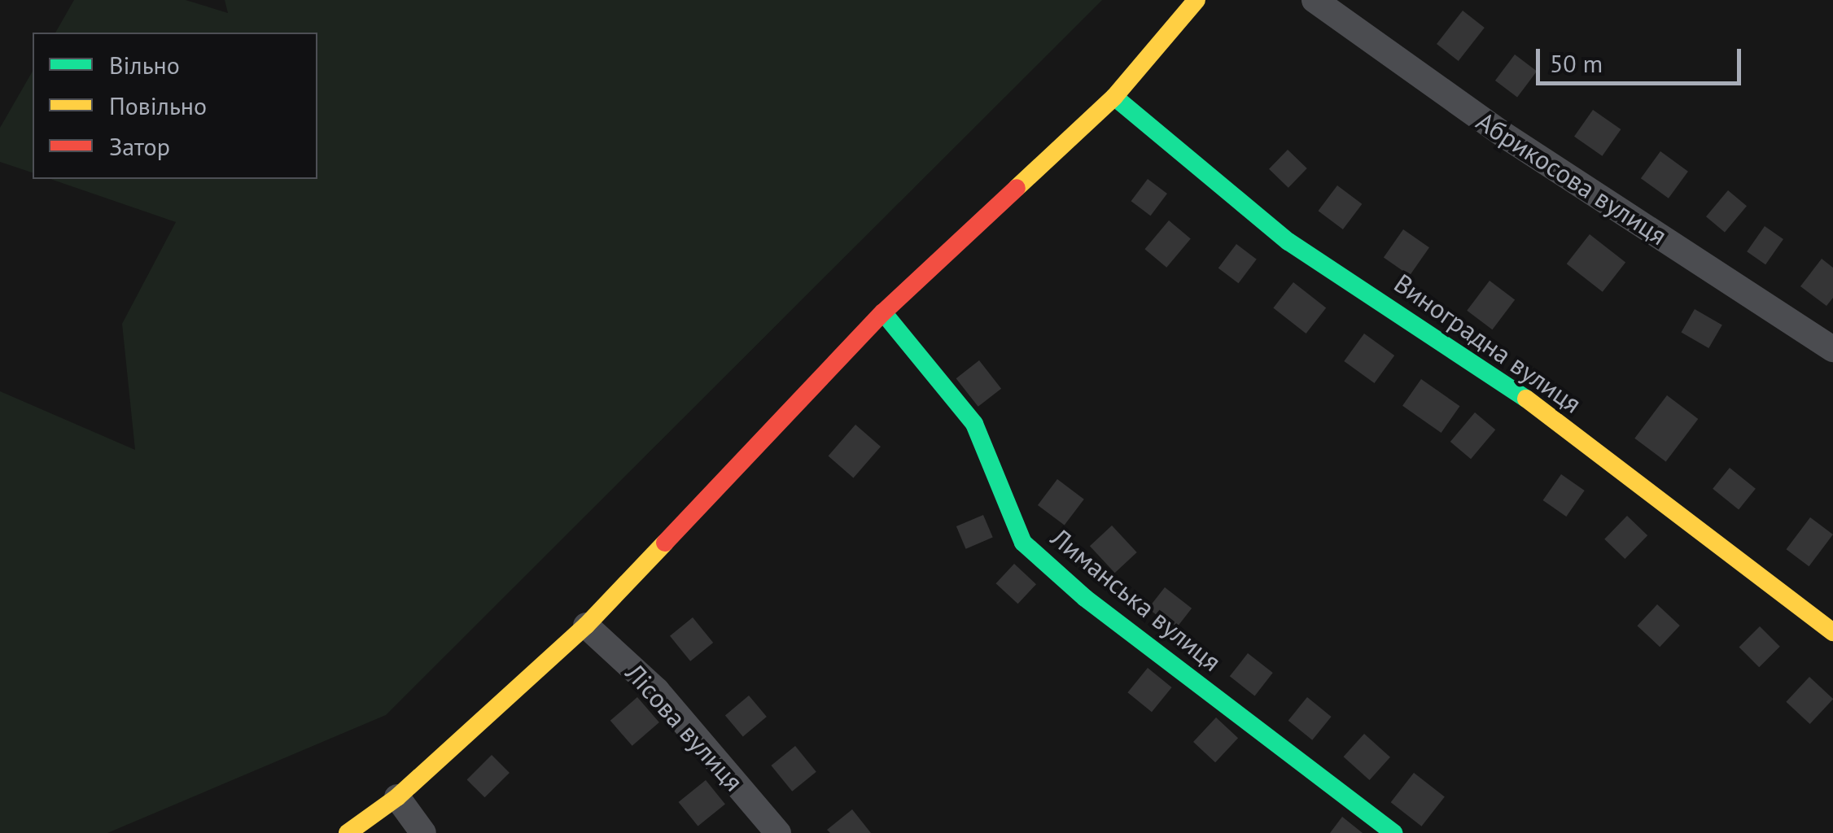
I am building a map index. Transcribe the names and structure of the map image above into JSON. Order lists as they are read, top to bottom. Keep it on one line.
{"streets":{"street":["Абрикосова вулиця","Виноградна вулиця","Лиманська вулиця","Лісова вулиця"]},"legend":["Вільно","Повільно","Затор"],"scale_bar":"50 m"}
